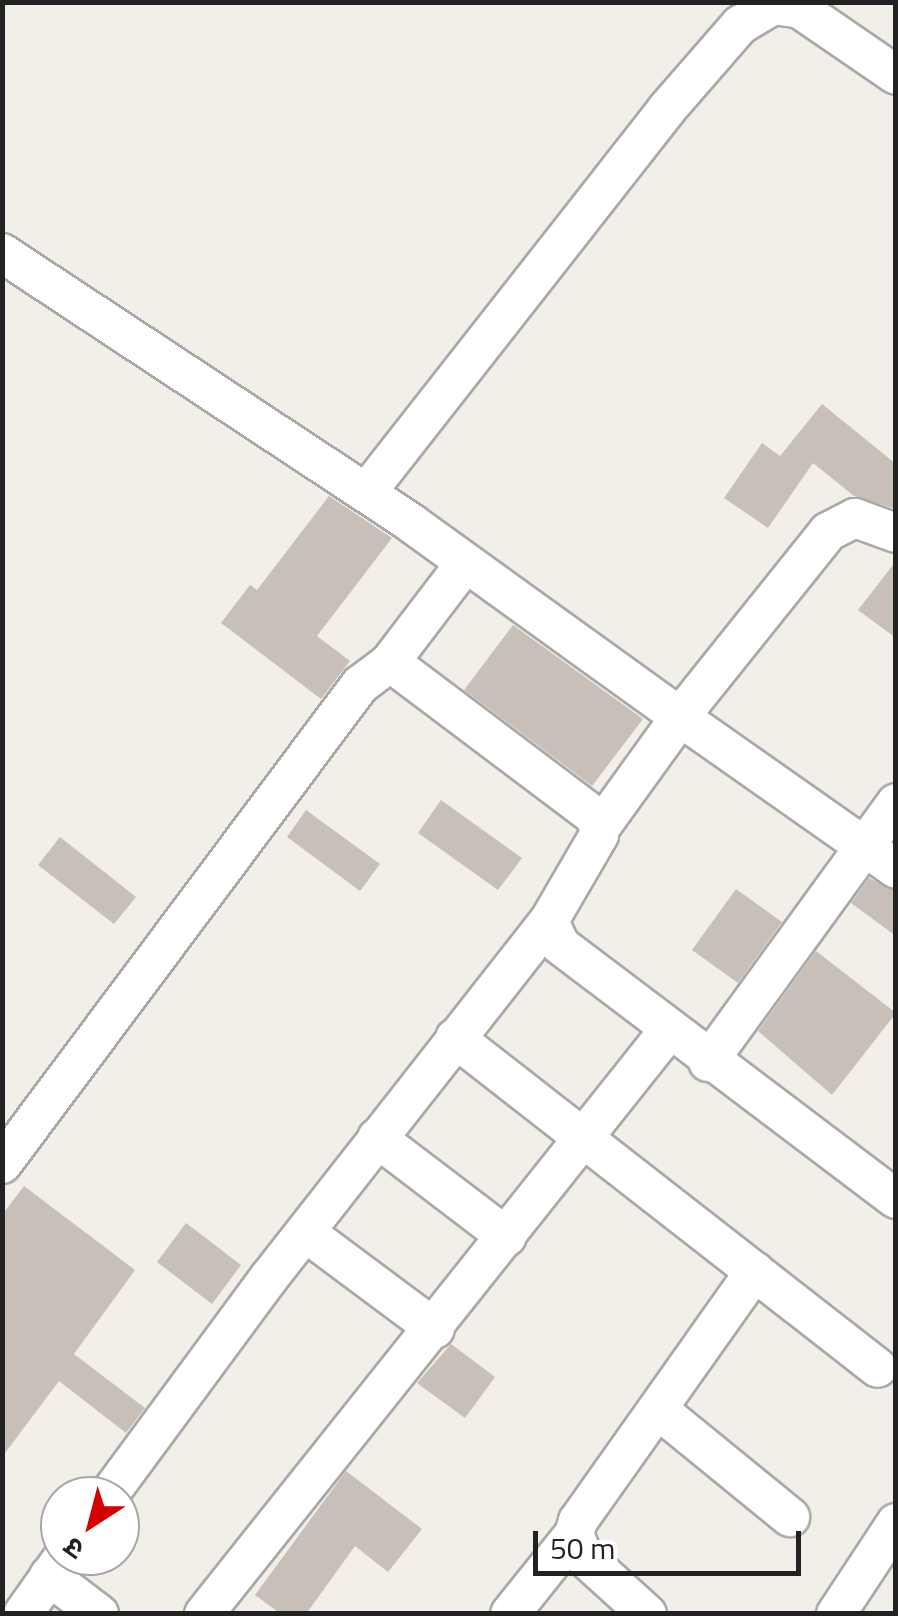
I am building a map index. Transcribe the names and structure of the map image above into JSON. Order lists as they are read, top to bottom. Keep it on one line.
{"scale_bar":"50 m","north":"bottom left"}
